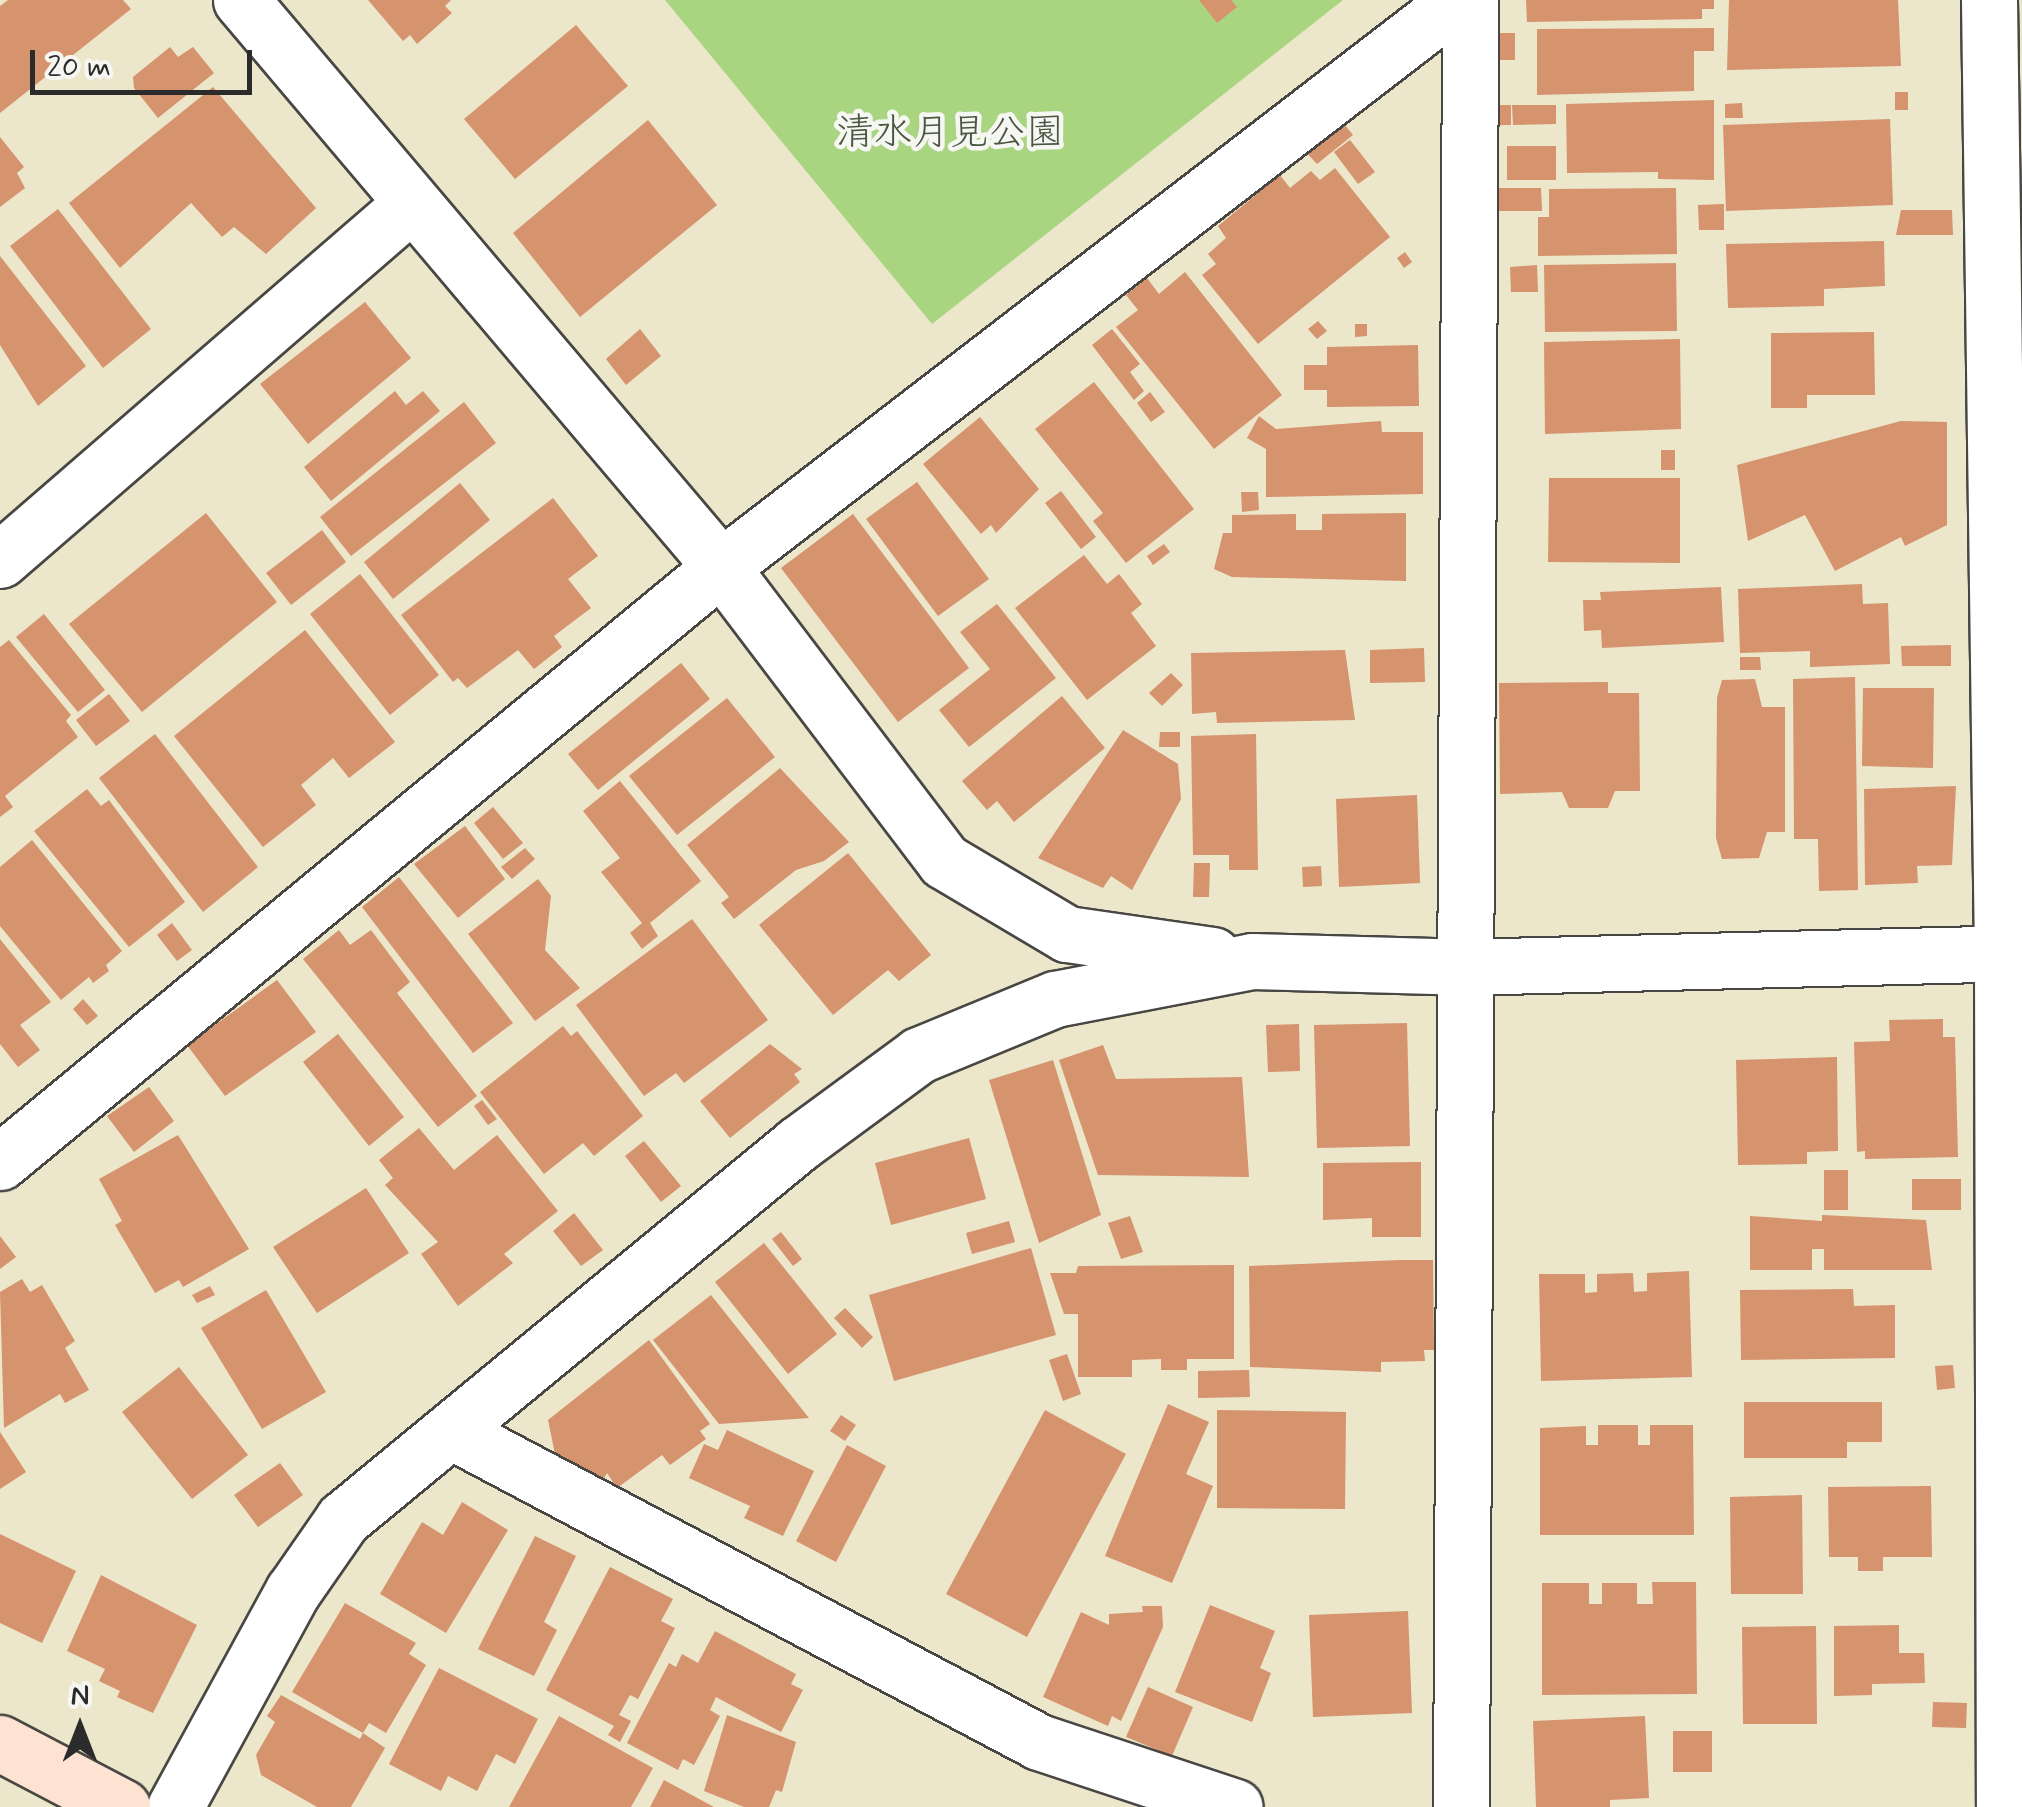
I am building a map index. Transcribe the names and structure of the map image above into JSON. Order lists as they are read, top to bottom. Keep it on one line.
{"parks":["清水月見公園"],"scale_bar":"20 m","north":"top"}
